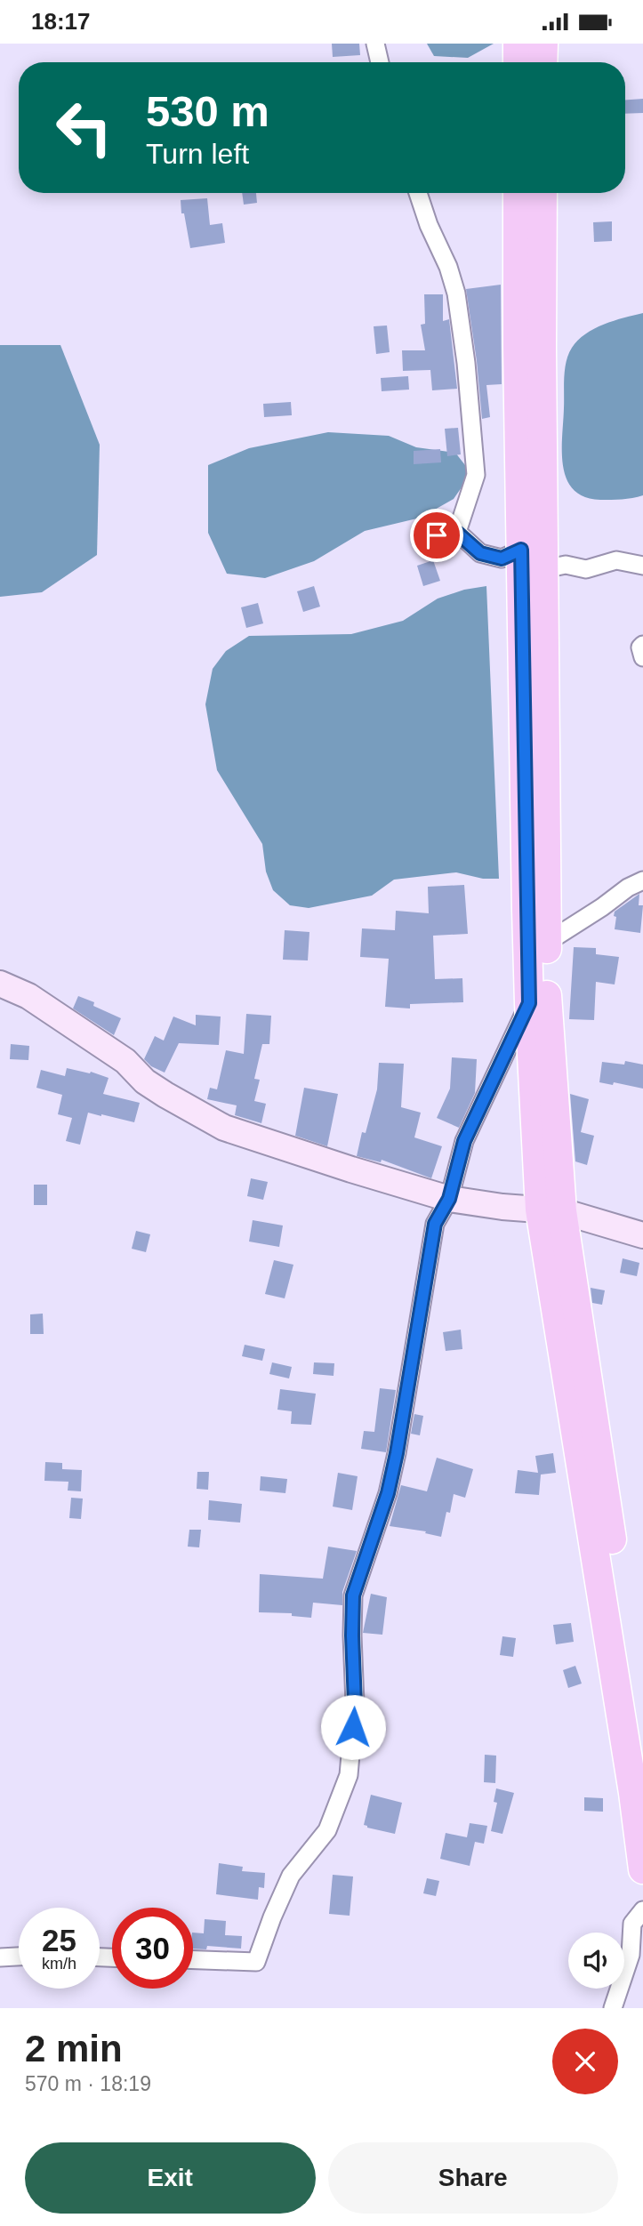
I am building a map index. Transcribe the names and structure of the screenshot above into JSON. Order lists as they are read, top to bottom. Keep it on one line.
{"page":{"status":"18:17","turn":["530 m","Turn left"],"speed":"25 km/h","limit":"30","heading":["2 min","570 m · 18:19"],"buttons":["Exit","Share"]}}
